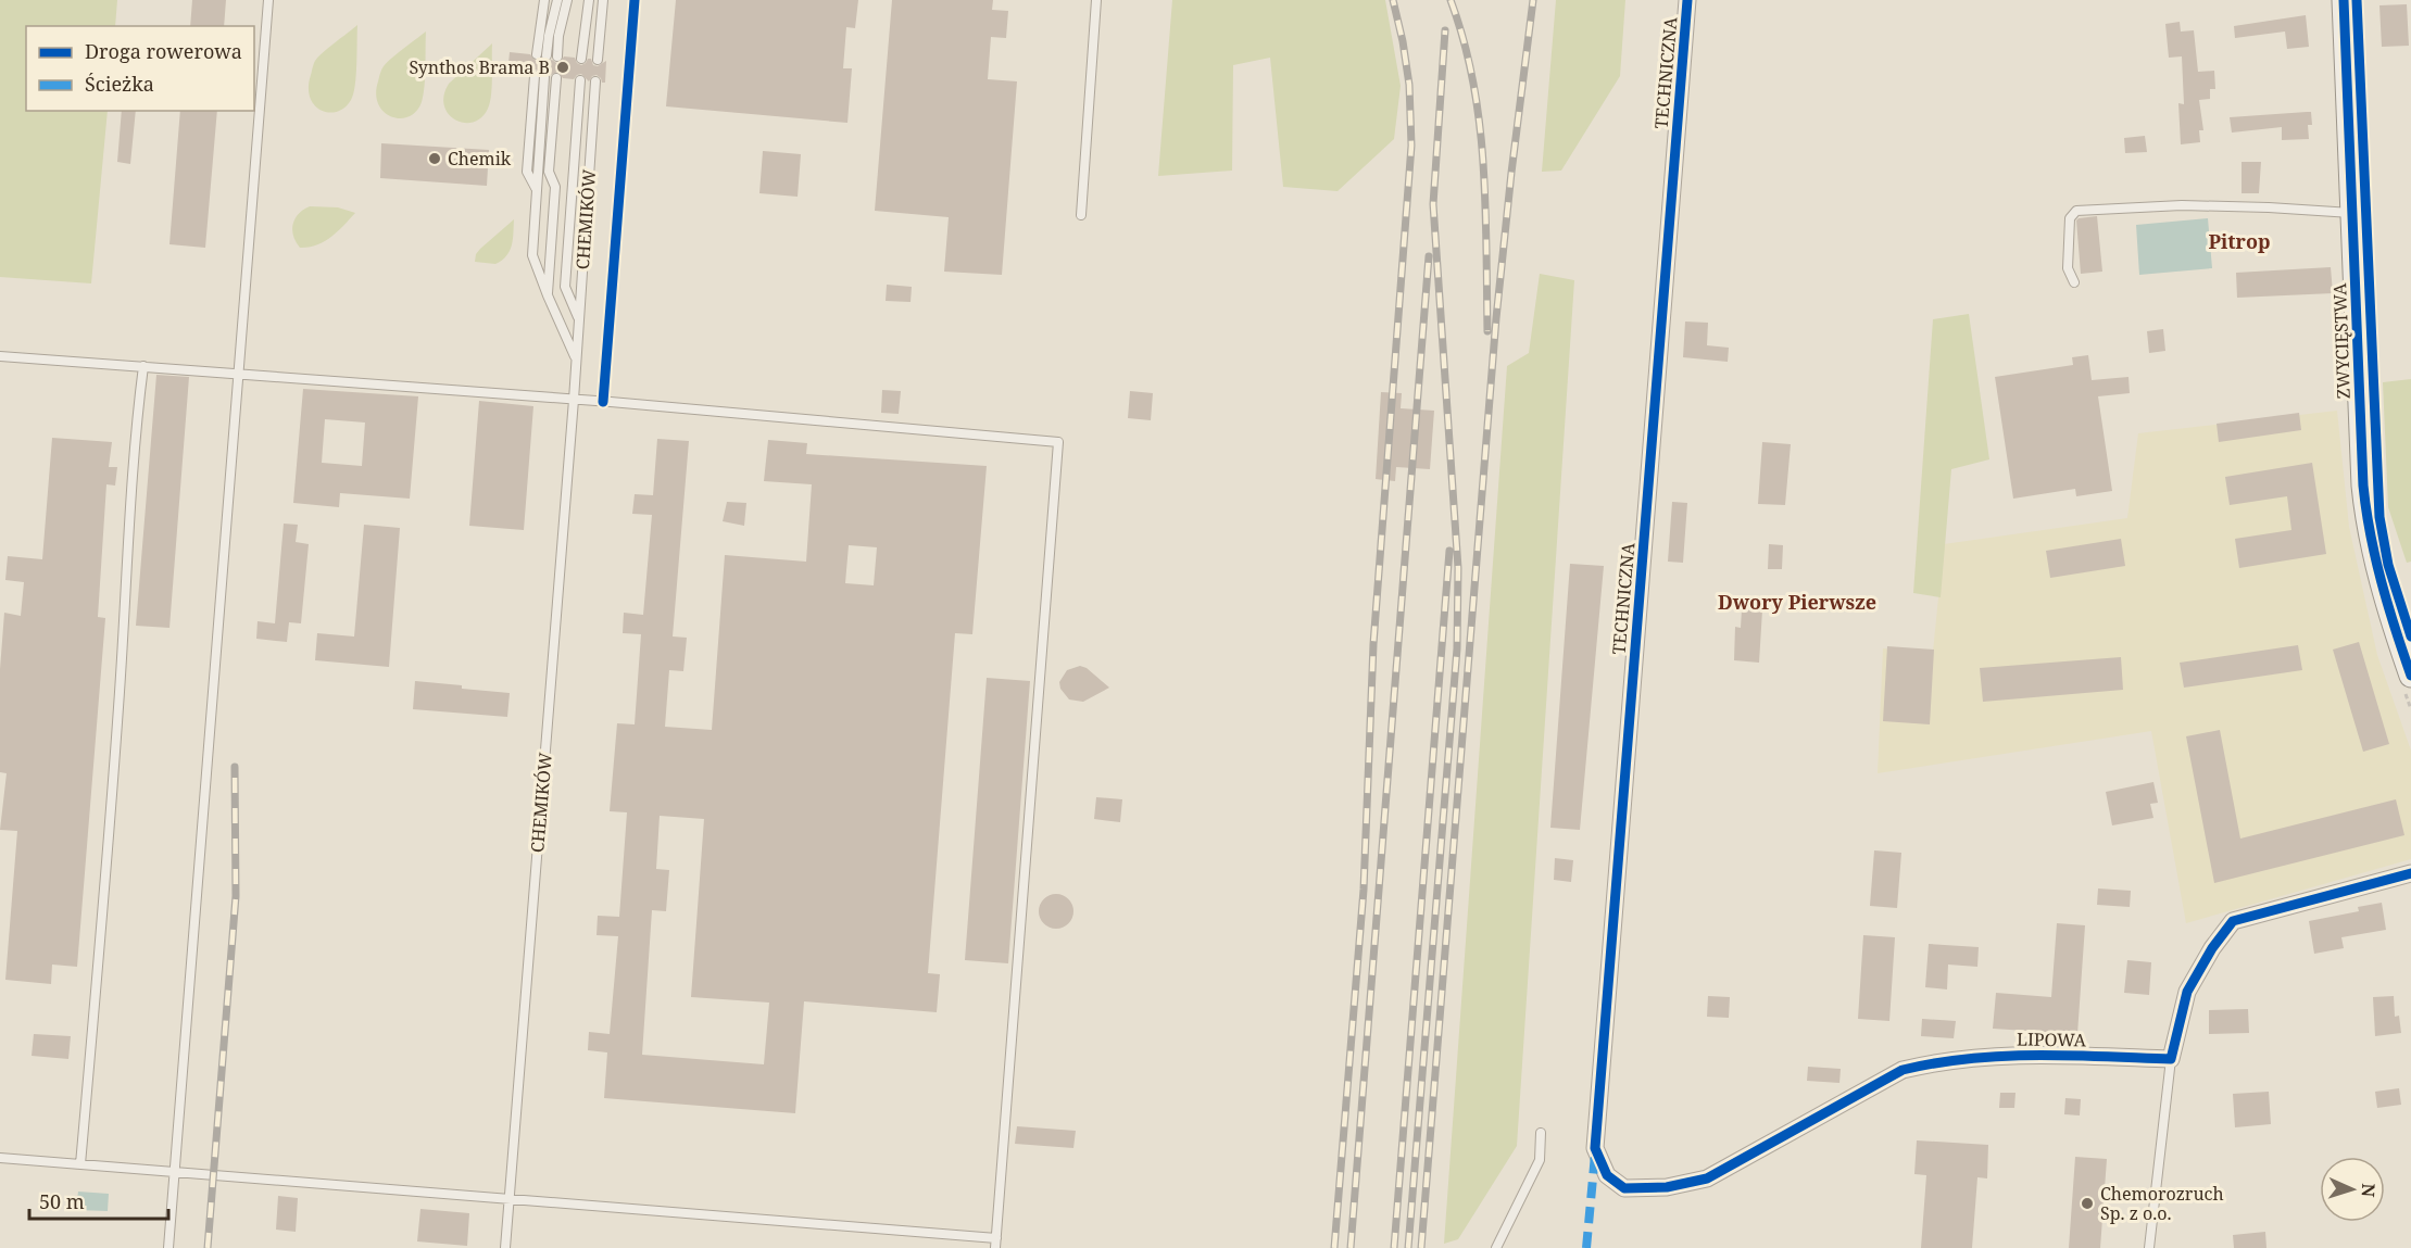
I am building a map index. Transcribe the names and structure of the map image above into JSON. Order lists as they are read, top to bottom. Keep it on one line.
{"streets":{"street":["TECHNICZNA","ZWYCIĘSTWA","LIPOWA"],"lane":["CHEMIKÓW"]},"crossings":[["TECHNICZNA","LIPOWA"]],"districts":["Pitrop","Dwory Pierwsze"],"places":["Synthos Brama B","Chemik","Chemorozruch Sp. z o.o."],"legend":["Droga rowerowa","Ścieżka"],"scale_bar":"50 m","north":"right"}
